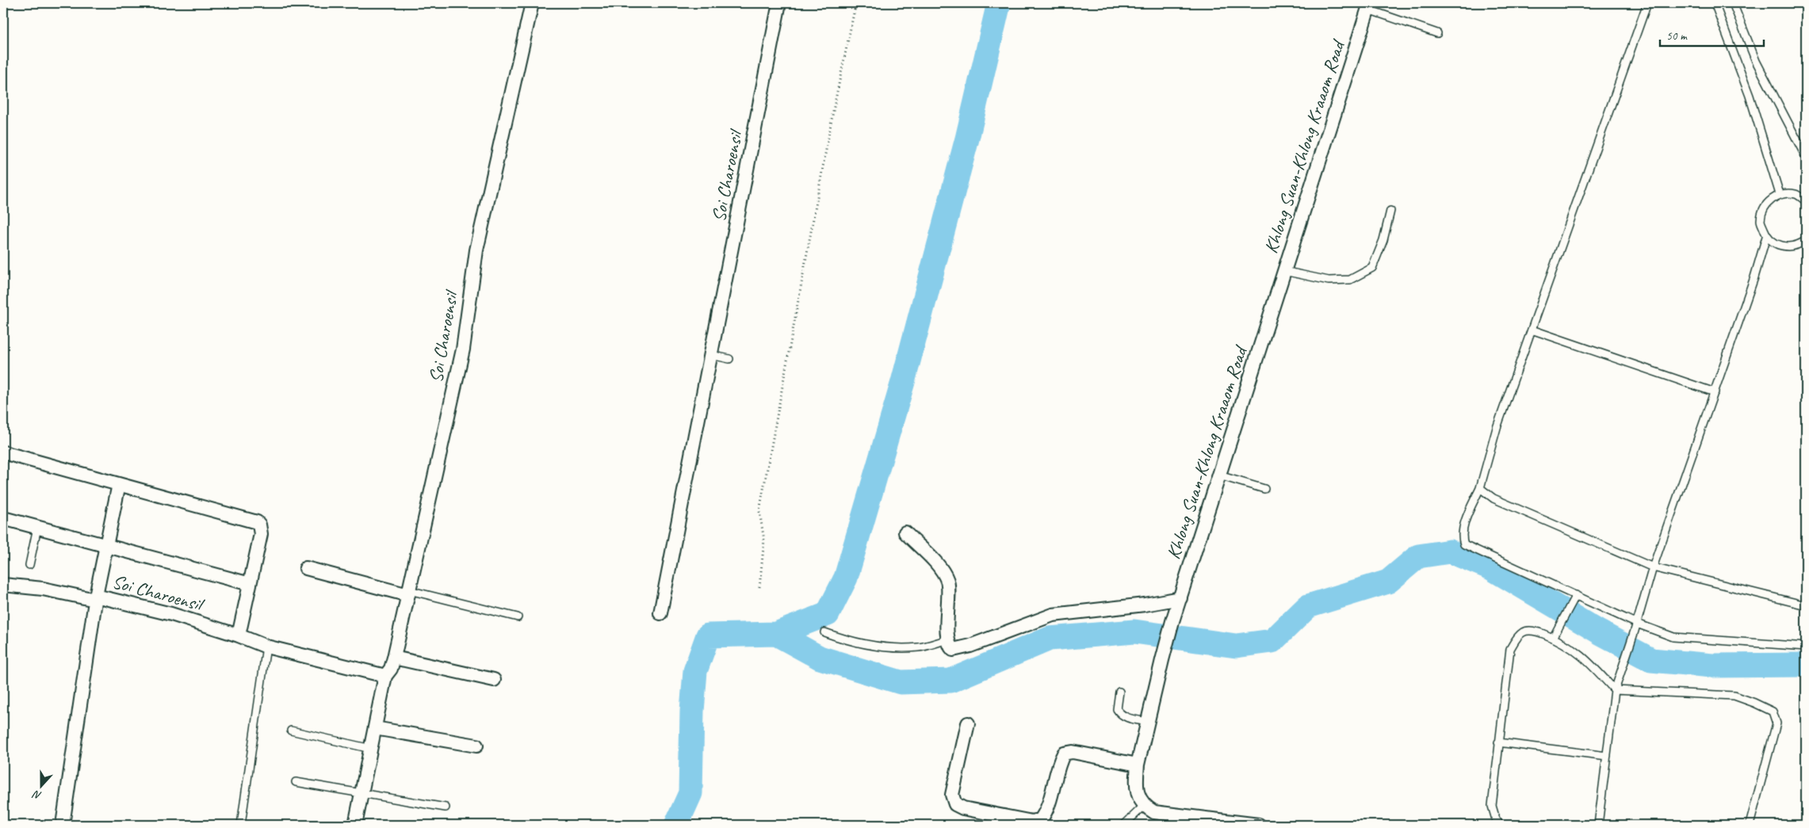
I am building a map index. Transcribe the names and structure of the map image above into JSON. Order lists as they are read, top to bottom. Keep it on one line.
{"streets":{"street":["Khlong Suan-Khlong Kraaom Road","Soi Charoensil"]},"scale_bar":"50 m","north":"bottom"}
